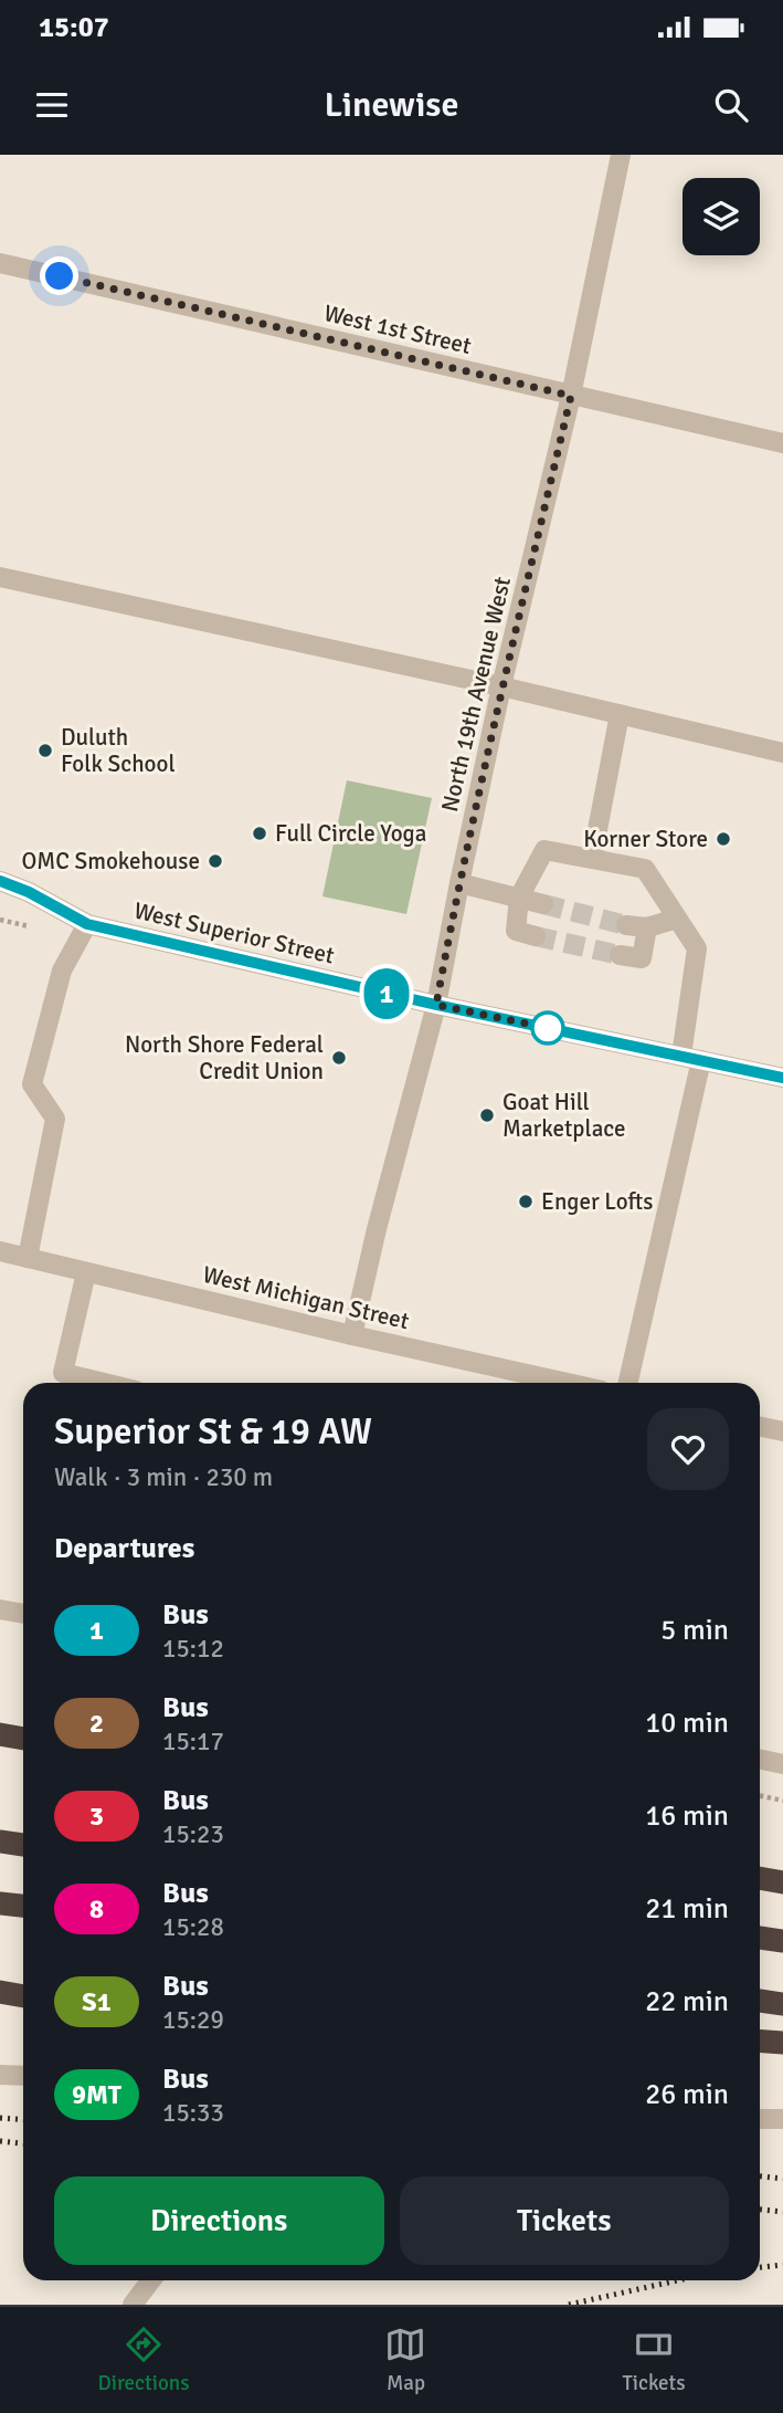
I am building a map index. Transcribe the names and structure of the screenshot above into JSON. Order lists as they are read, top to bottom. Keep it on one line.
{"streets":{"street":["West 1st Street","North 19th Avenue West","West Superior Street","West Michigan Street"]},"crossings":[["West 1st Street","North 19th Avenue West"],["North 19th Avenue West","West Superior Street"],["North 19th Avenue West","West Michigan Street"]],"places":["Duluth Folk School","Full Circle Yoga","Korner Store","OMC Smokehouse","North Shore Federal Credit Union","Goat Hill Marketplace","Enger Lofts"],"lines":["bus line 1"],"page":{"status":"15:07","header":"Linewise","on_map":"1","heading":[["Superior St & 19 AW","Walk · 3 min · 230 m"],"Departures"],"list":[{"mark":"1","name":"Bus","note":"15:12","value":"5 min"},{"mark":"2","name":"Bus","note":"15:17","value":"10 min"},{"mark":"3","name":"Bus","note":"15:23","value":"16 min"},{"mark":"8","name":"Bus","note":"15:28","value":"21 min"},{"mark":"S1","name":"Bus","note":"15:29","value":"22 min"},{"mark":"9MT","name":"Bus","note":"15:33","value":"26 min"}],"buttons":["Directions","Tickets"],"tabs":["Directions","Map","Tickets"]}}
